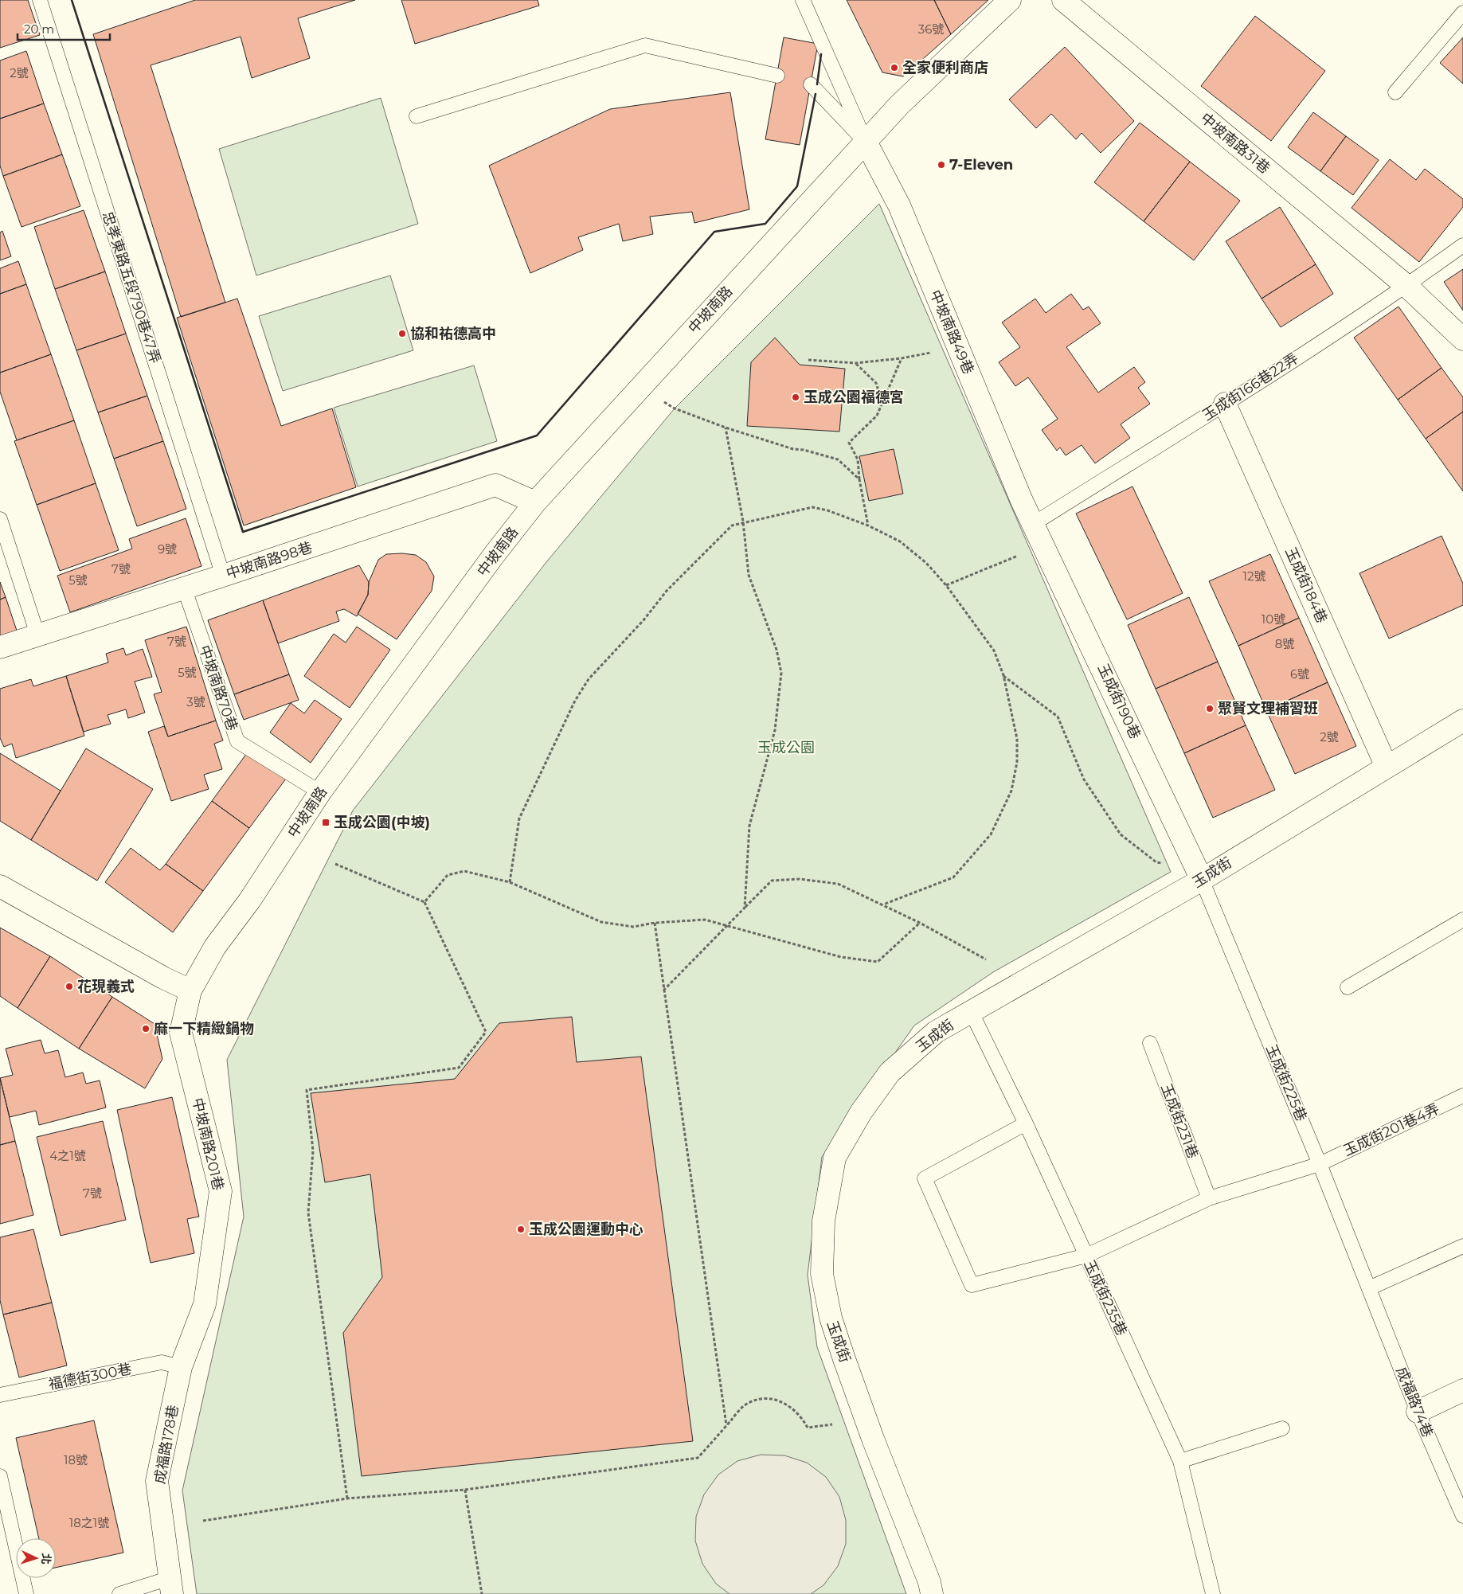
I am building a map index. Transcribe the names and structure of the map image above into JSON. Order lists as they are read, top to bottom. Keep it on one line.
{"streets":{"street":["中坡南路31巷","中坡南路","中坡南路49巷","中坡南路98巷","玉成街184巷","玉成街190巷","玉成街","中坡南路201巷","成福路178巷"],"lane":["忠孝東路五段790巷47弄","玉成街166巷22弄","中坡南路70巷","玉成街225巷","玉成街231巷","玉成街201巷4弄","玉成街235巷","福德街300巷","成福路74巷"]},"crossings":[["中坡南路31巷","玉成街166巷22弄"],["忠孝東路五段790巷47弄","中坡南路98巷"],["中坡南路","中坡南路49巷"],["中坡南路","中坡南路98巷"],["中坡南路","中坡南路70巷"],["中坡南路","中坡南路201巷"],["中坡南路49巷","玉成街166巷22弄"],["中坡南路49巷","玉成街190巷"],["玉成街166巷22弄","玉成街184巷"],["玉成街166巷22弄","玉成街190巷"],["中坡南路98巷","中坡南路70巷"],["玉成街184巷","玉成街"],["玉成街190巷","玉成街"],["玉成街190巷","玉成街225巷"],["玉成街","玉成街225巷"],["玉成街","玉成街235巷"],["玉成街225巷","玉成街201巷4弄"],["玉成街225巷","成福路74巷"],["玉成街231巷","玉成街201巷4弄"],["玉成街201巷4弄","玉成街235巷"],["中坡南路201巷","福德街300巷"],["中坡南路201巷","成福路178巷"],["福德街300巷","成福路178巷"]],"parks":["玉成公園"],"places":{"other":["全家便利商店","7-Eleven","協和祐德高中","玉成公園福德宮","聚賢文理補習班","花現義式","麻一下精緻鍋物","玉成公園運動中心"],"transit":["玉成公園(中坡)"]},"house_numbers":["36號","2號","9號","7號","12號","5號","10號","7號","8號","5號","6號","3號","2號","4之1號","7號","18號","18之1號"],"scale_bar":"20 m","north":"right"}
